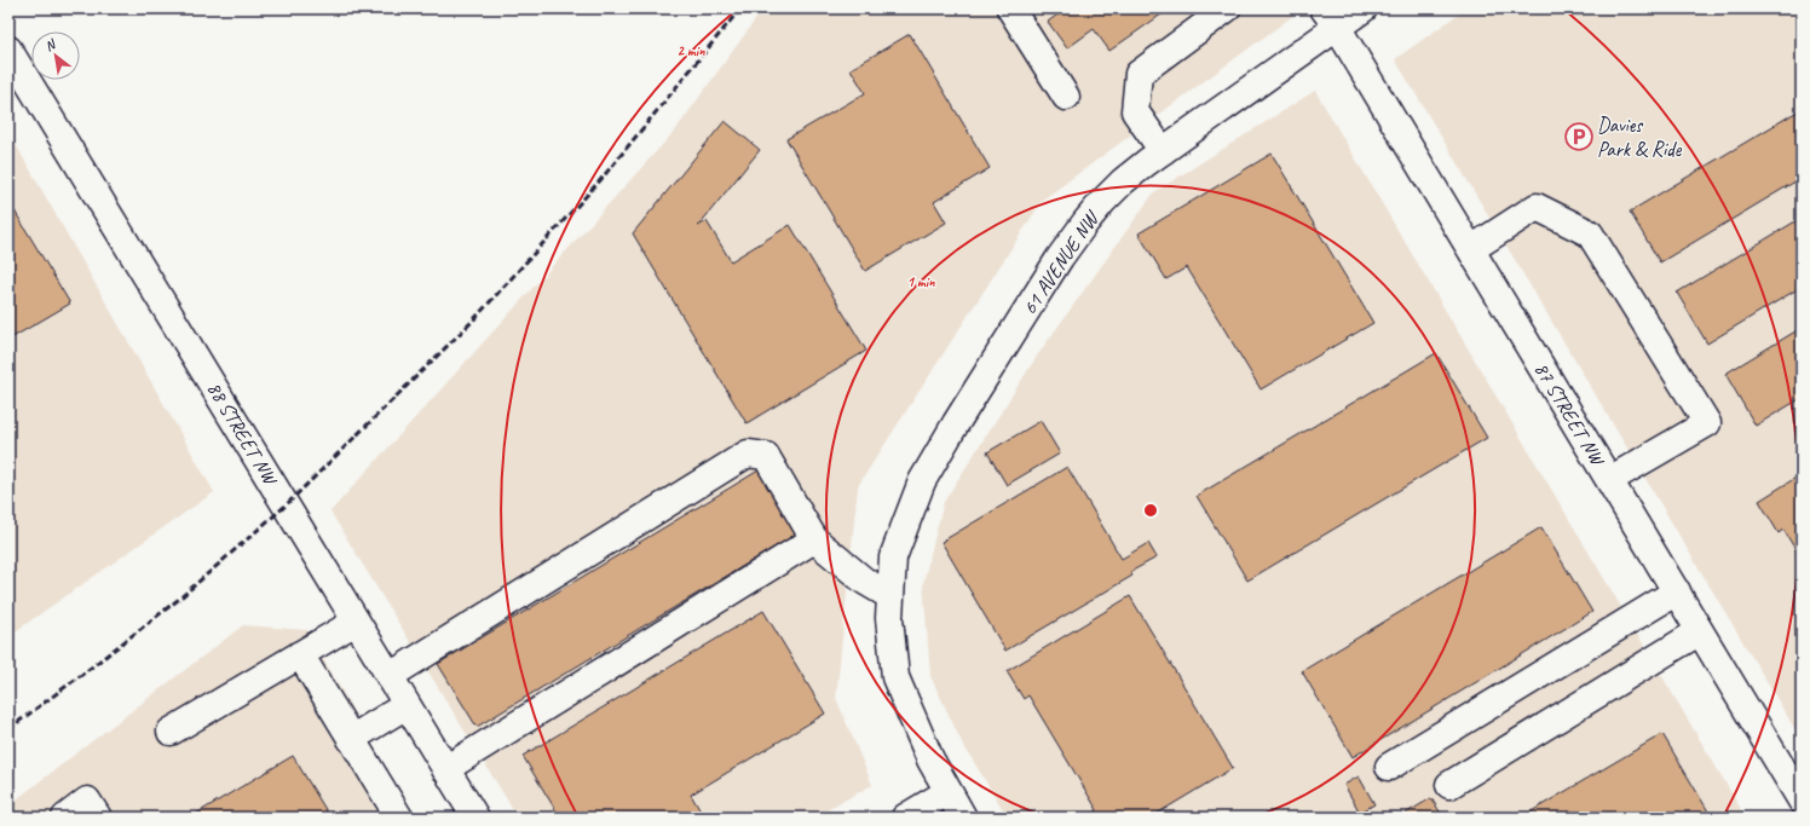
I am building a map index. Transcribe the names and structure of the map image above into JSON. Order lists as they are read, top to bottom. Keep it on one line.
{"streets":{"street":["61 AVENUE NW","87 STREET NW","88 STREET NW"]},"crossings":[["61 AVENUE NW","87 STREET NW"]],"places":{"parking":["Davies Park & Ride"]},"north":"top left","rings":["2 min","1 min"]}
